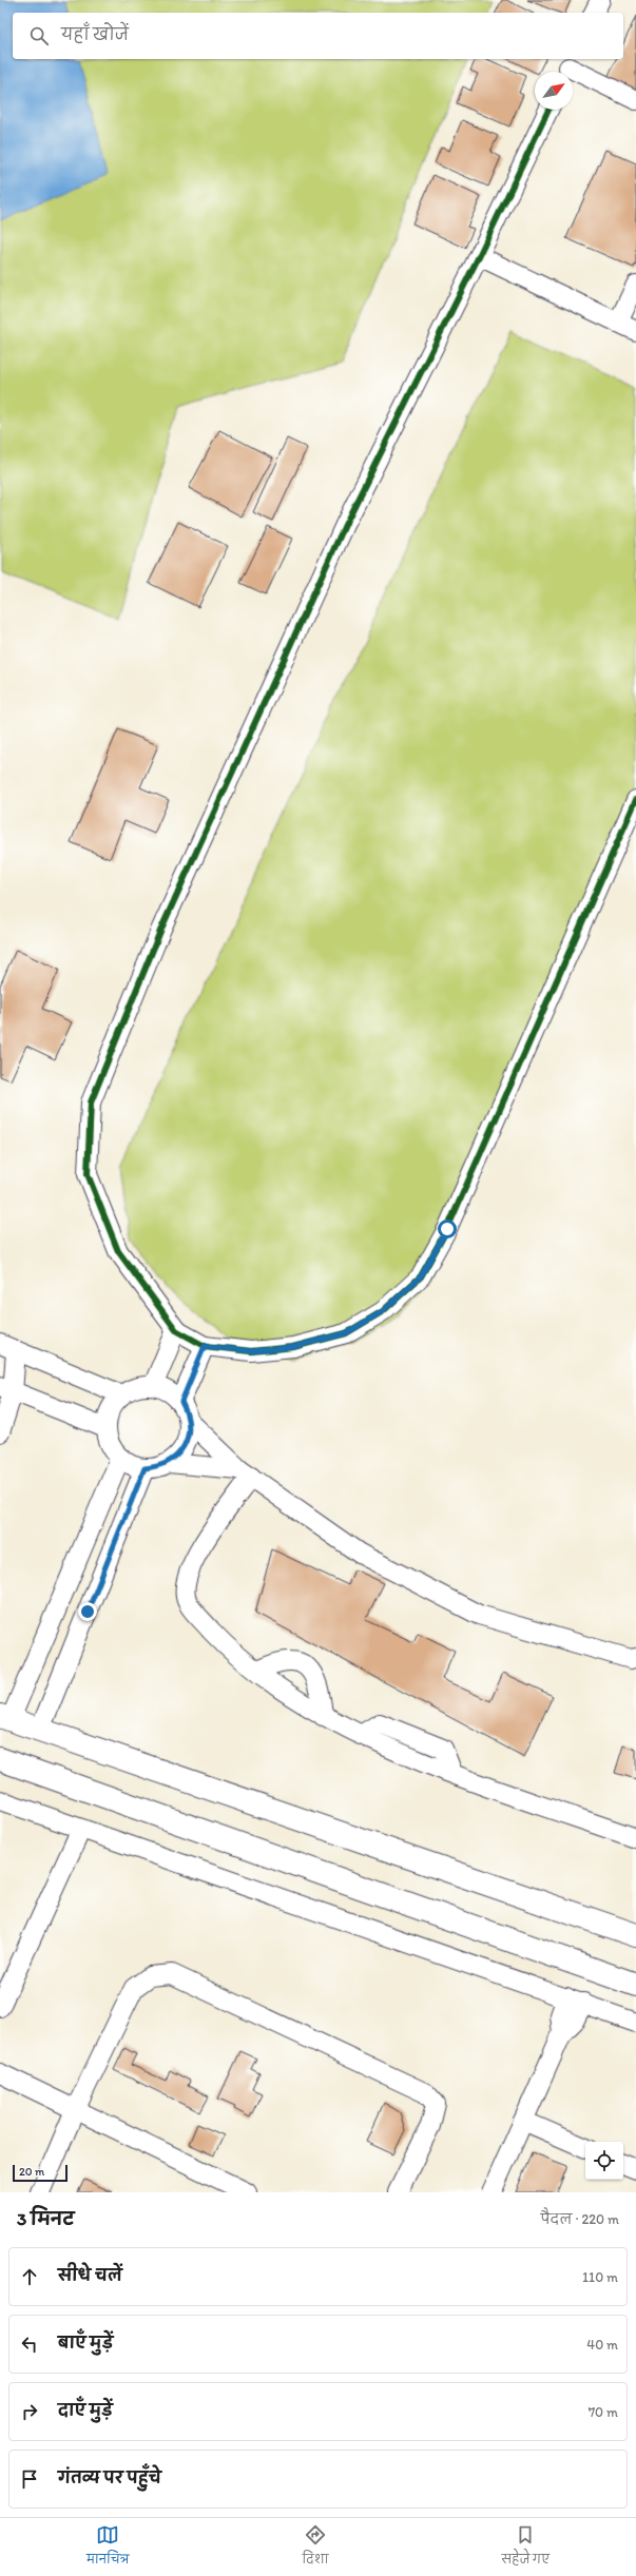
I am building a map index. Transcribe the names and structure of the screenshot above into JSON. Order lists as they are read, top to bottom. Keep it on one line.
{"scale_bar":"20 m","north":"top right","page":{"search":"यहाँ खोजें","scale":"20 m","heading":["3 मिनट","पैदल · 220 m"],"list":[["सीधे चलें","110 m"],["बाएँ मुड़ें","40 m"],["दाएँ मुड़ें","70 m"],"गंतव्य पर पहुँचे"],"nav":["मानचित्र","दिशा","सहेजे गए"]}}
